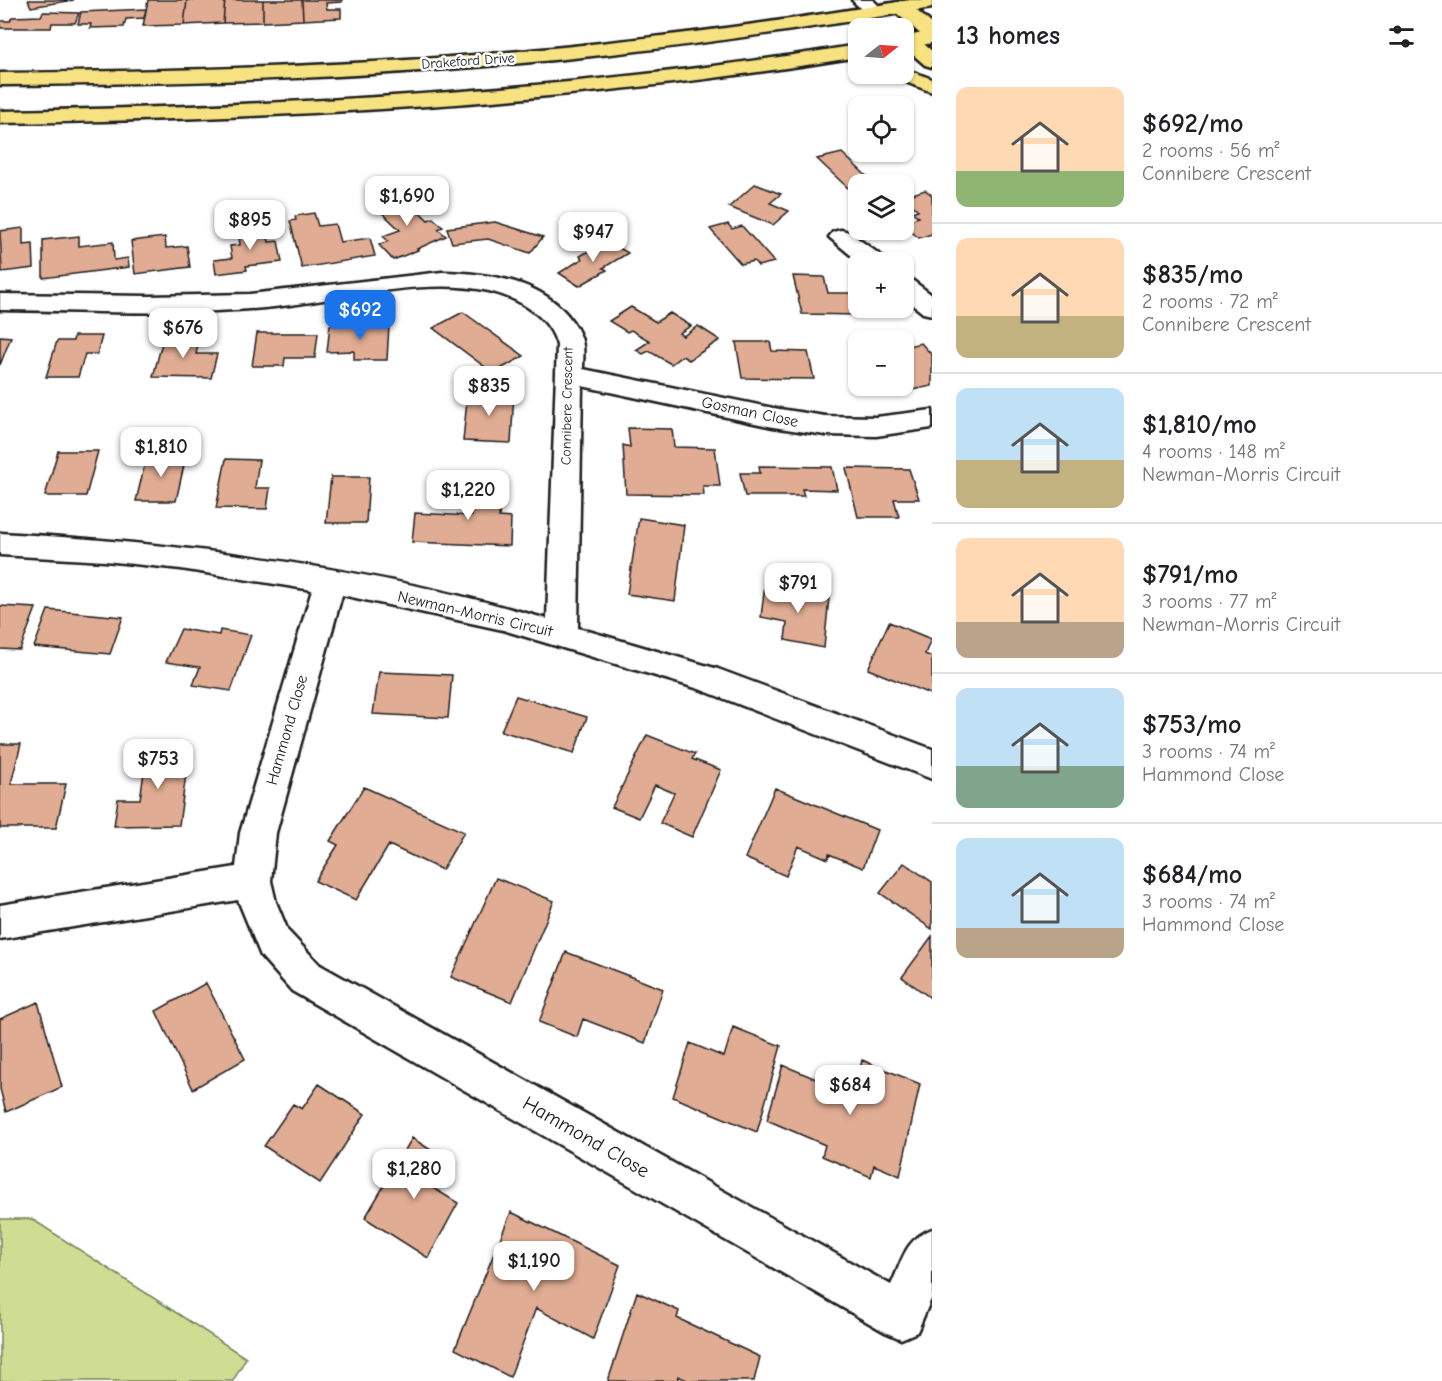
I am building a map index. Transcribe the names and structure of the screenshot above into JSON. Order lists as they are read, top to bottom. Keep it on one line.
{"streets":{"main road":["Drakeford Drive"],"street":["Connibere Crescent","Gosman Close","Newman-Morris Circuit","Hammond Close"]},"crossings":[["Connibere Crescent","Gosman Close"],["Connibere Crescent","Newman-Morris Circuit"],["Newman-Morris Circuit","Hammond Close"]],"north":"right","page":{"heading":"13 homes","map_buttons":["+","−"],"list":[{"name":"$692/mo","note":"2 rooms · 56 m² · Connibere Crescent"},{"name":"$835/mo","note":"2 rooms · 72 m² · Connibere Crescent"},{"name":"$1,810/mo","note":"4 rooms · 148 m² · Newman-Morris Circuit"},{"name":"$791/mo","note":"3 rooms · 77 m² · Newman-Morris Circuit"},{"name":"$753/mo","note":"3 rooms · 74 m² · Hammond Close"},{"name":"$684/mo","note":"3 rooms · 74 m² · Hammond Close"}],"price":["$1,690","$895","$947","$692","$676","$835","$1,810","$1,220","$791","$753","$684","$1,280","$1,190"]}}
